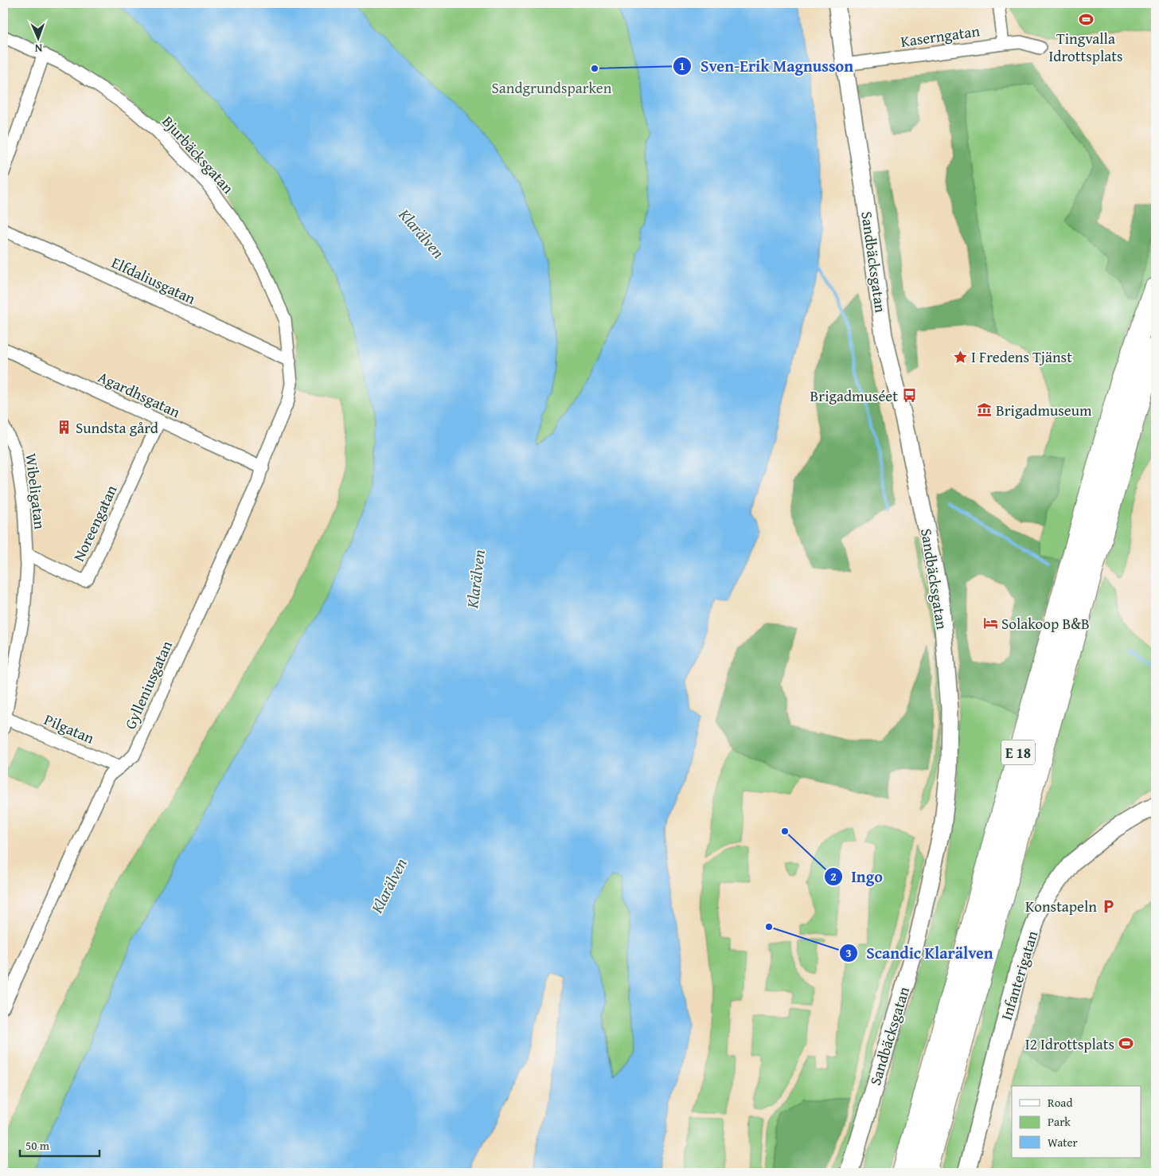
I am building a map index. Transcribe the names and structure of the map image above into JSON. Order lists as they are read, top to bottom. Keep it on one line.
{"streets":{"highway":["E 18"],"street":["Kaserngatan","Bjurbäcksgatan","Sandbäcksgatan","Elfdaliusgatan","Agardhsgatan","Wibeligatan","Noreengatan","Gylleniusgatan","Pilgatan","Infanterigatan"]},"crossings":[["Kaserngatan","Sandbäcksgatan"],["Bjurbäcksgatan","Elfdaliusgatan"],["Bjurbäcksgatan","Gylleniusgatan"],["Elfdaliusgatan","Gylleniusgatan"],["Agardhsgatan","Noreengatan"],["Agardhsgatan","Gylleniusgatan"],["Wibeligatan","Noreengatan"],["Wibeligatan","Pilgatan"],["Gylleniusgatan","Pilgatan"]],"water":["Klarälven"],"parks":["Sandgrundsparken"],"places":{"sports":["Tingvalla Idrottsplats","I2 Idrottsplats"],"other":["Sven-Erik Magnusson","Ingo","Scandic Klarälven"],"place":["I Fredens Tjänst"],"bus stop":["Brigadmuséet"],"museum":["Brigadmuseum"],"building":["Sundsta gård"],"hotel":["Solakoop B&B"],"parking":["Konstapeln"]},"legend":["Road","Park","Water"],"scale_bar":"50 m","north":"bottom"}
